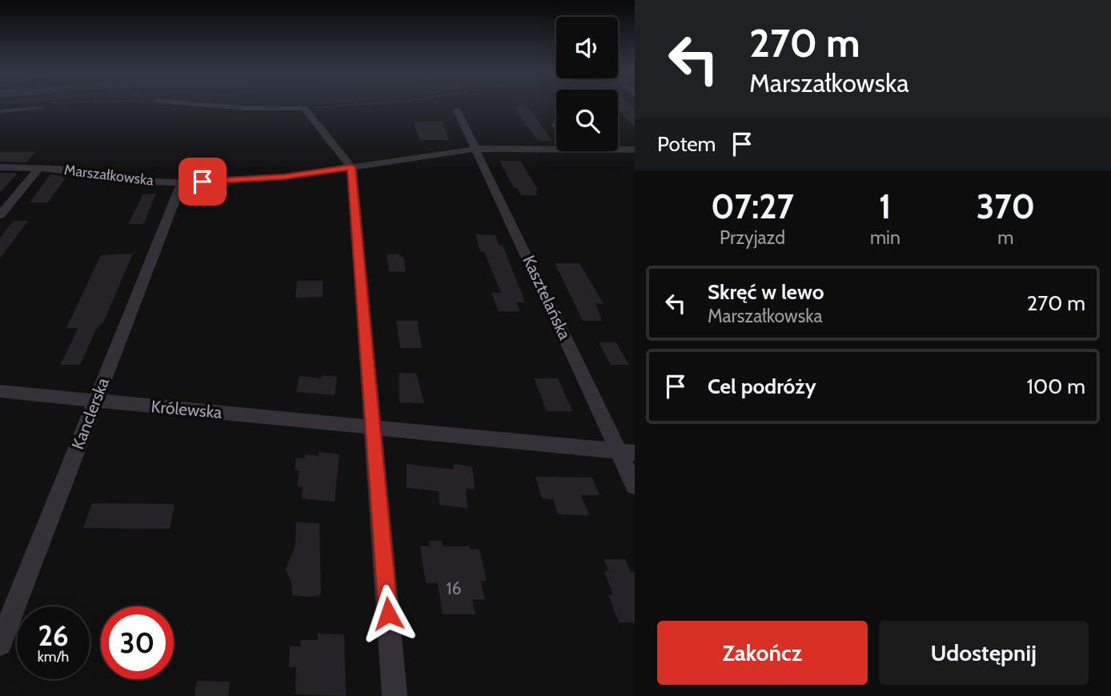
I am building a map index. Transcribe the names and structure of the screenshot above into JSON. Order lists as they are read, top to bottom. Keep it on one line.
{"streets":{"street":["Marszałkowska","Kasztelańska","Królewska","Kanclerska"]},"crossings":[["Marszałkowska","Kasztelańska"],["Marszałkowska","Kanclerska"],["Kasztelańska","Królewska"],["Królewska","Kanclerska"]],"house_numbers":["16"],"page":{"turn":["270 m","Marszałkowska"],"then":"Potem","eta":["07:27","Przyjazd","1","min","370","m"],"list":[{"name":"Skręć w lewo","note":"Marszałkowska","value":"270 m"},{"name":"Cel podróży","value":"100 m"}],"speed":"26 km/h","limit":"30","buttons":["Zakończ","Udostępnij"]}}
